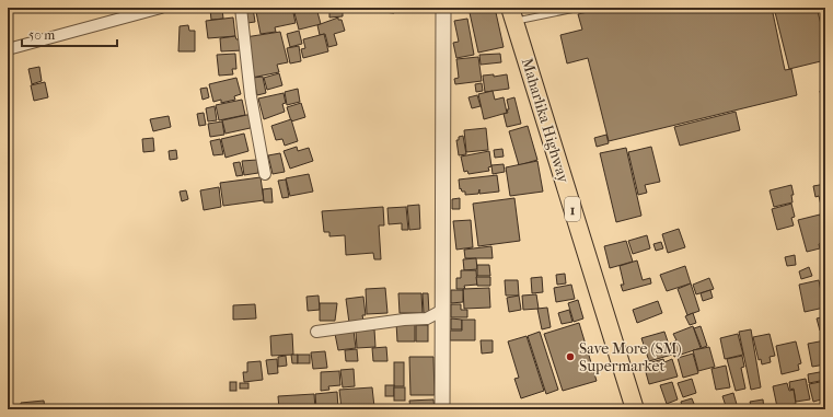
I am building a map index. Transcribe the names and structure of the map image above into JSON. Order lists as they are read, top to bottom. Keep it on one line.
{"streets":{"main road":["Maharlika Highway","1"]},"places":["Save More (SM) Supermarket"],"scale_bar":"50 m"}
